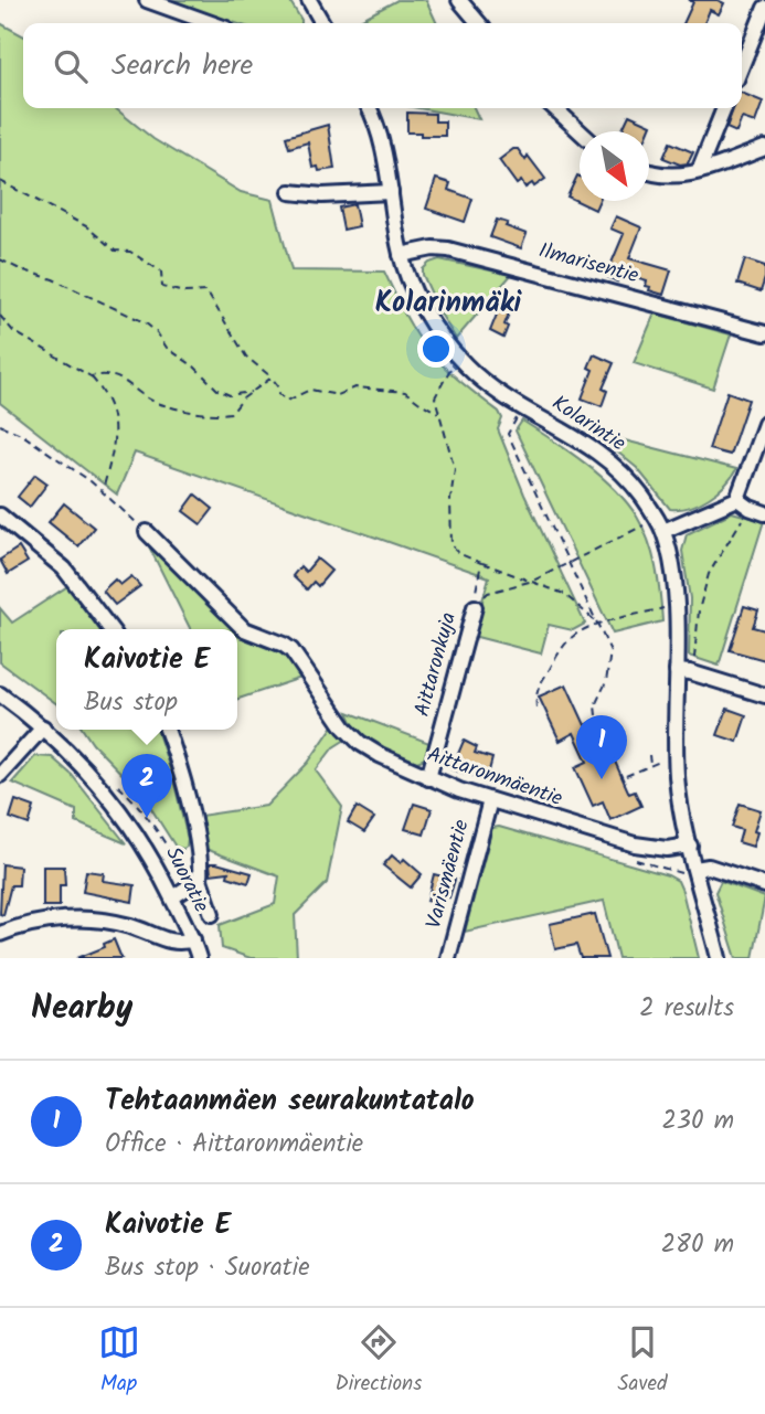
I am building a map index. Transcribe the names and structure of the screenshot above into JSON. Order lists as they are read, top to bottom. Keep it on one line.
{"streets":{"street":["Ilmarisentie","Kolarintie","Aittaronkuja","Aittaronmäentie","Varismäentie","Suoratie"]},"crossings":[["Ilmarisentie","Kolarintie"],["Kolarintie","Aittaronmäentie"],["Aittaronkuja","Aittaronmäentie"],["Aittaronmäentie","Varismäentie"]],"districts":["Kolarinmäki"],"north":"bottom right","page":{"search":"Search here","popup":["Kaivotie E","Bus stop"],"pins":["1","2"],"heading":["Nearby","2 results"],"list":[{"mark":"1","name":"Tehtaanmäen seurakuntatalo","note":"Office · Aittaronmäentie","value":"230 m"},{"mark":"2","name":"Kaivotie E","note":"Bus stop · Suoratie","value":"280 m"}],"nav":["Map","Directions","Saved"]}}
